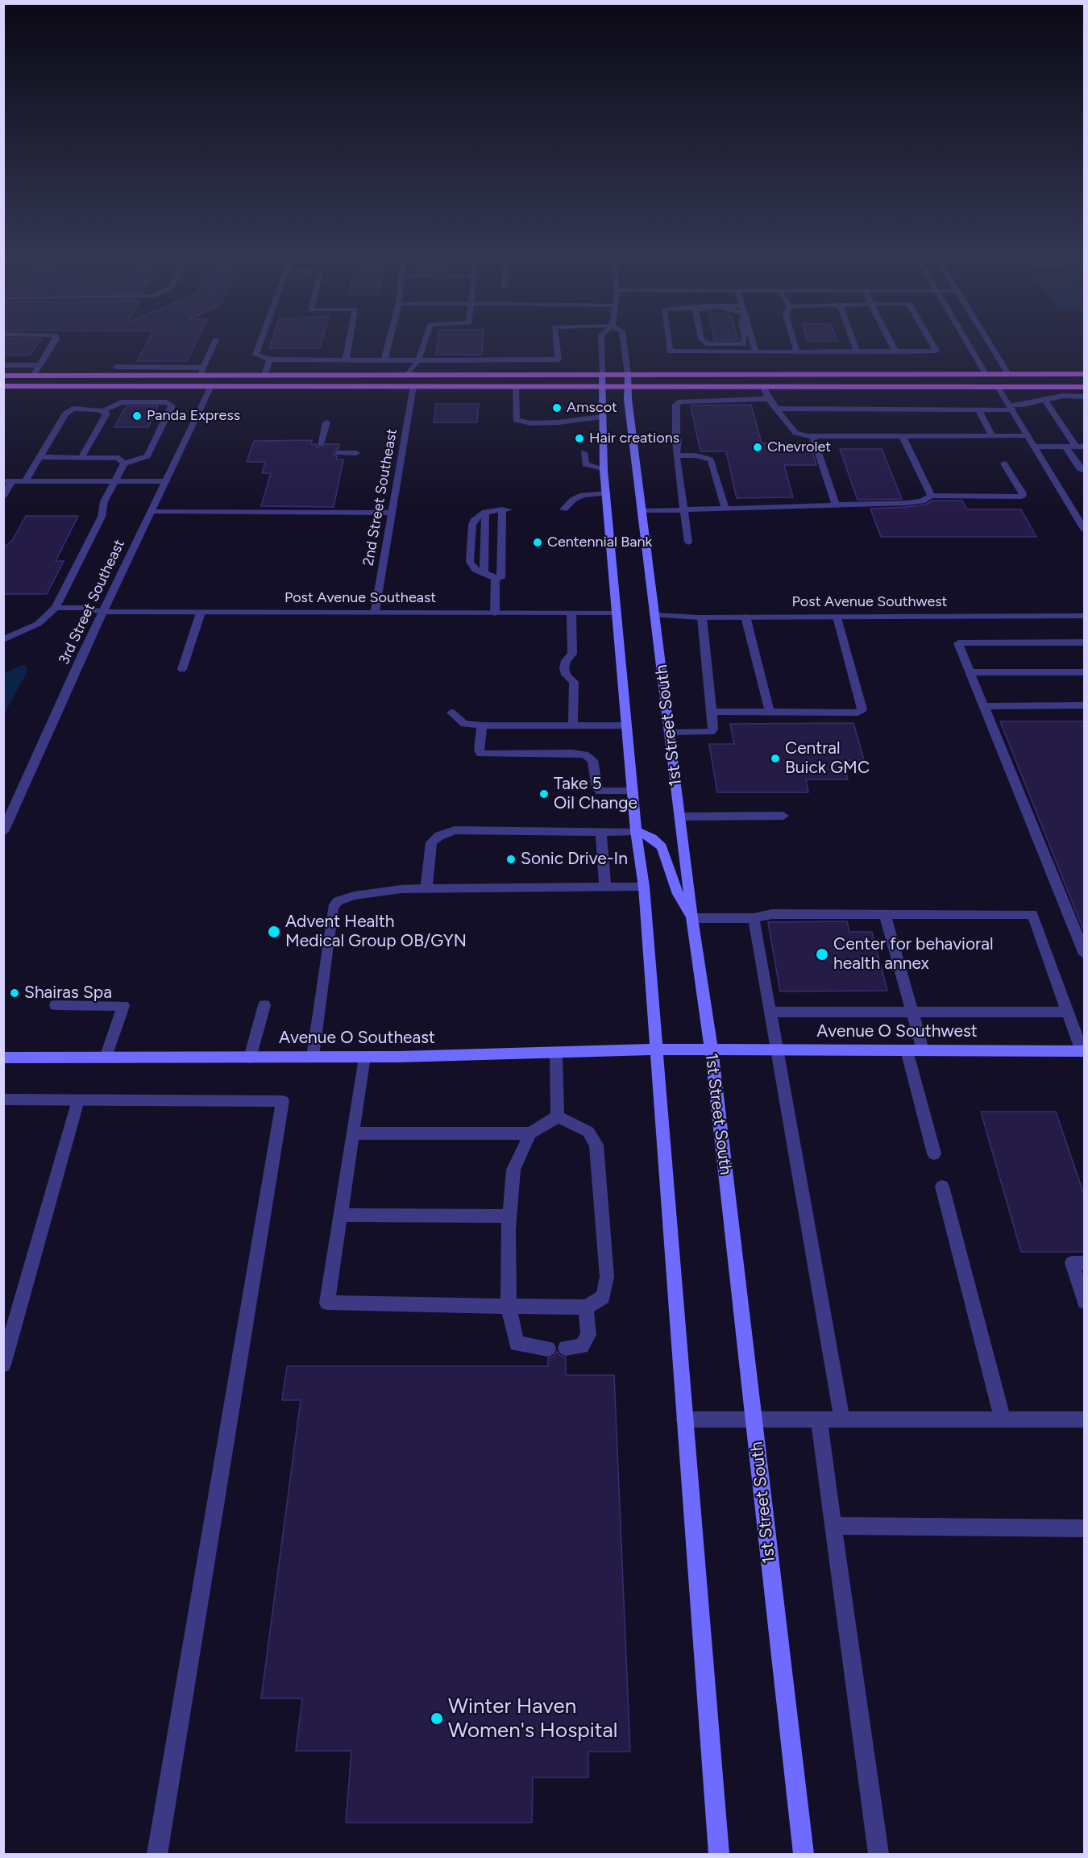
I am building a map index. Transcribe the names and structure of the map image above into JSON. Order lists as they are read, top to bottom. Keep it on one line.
{"streets":{"main road":["1st Street South","Avenue O Southwest","Avenue O Southeast"],"street":["2nd Street Southeast","Post Avenue Southeast","3rd Street Southeast","Post Avenue Southwest"]},"crossings":[["2nd Street Southeast","Post Avenue Southeast"],["Post Avenue Southeast","3rd Street Southeast"],["Post Avenue Southwest","1st Street South"],["1st Street South","Avenue O Southwest"],["1st Street South","Avenue O Southeast"],["Avenue O Southwest","Avenue O Southeast"]],"places":["Amscot","Panda Express","Hair creations","Chevrolet","Centennial Bank","Central Buick GMC","Take 5 Oil Change","Sonic Drive-In","Advent Health Medical Group OB/GYN","Center for behavioral health annex","Shairas Spa","Winter Haven Women's Hospital"]}
